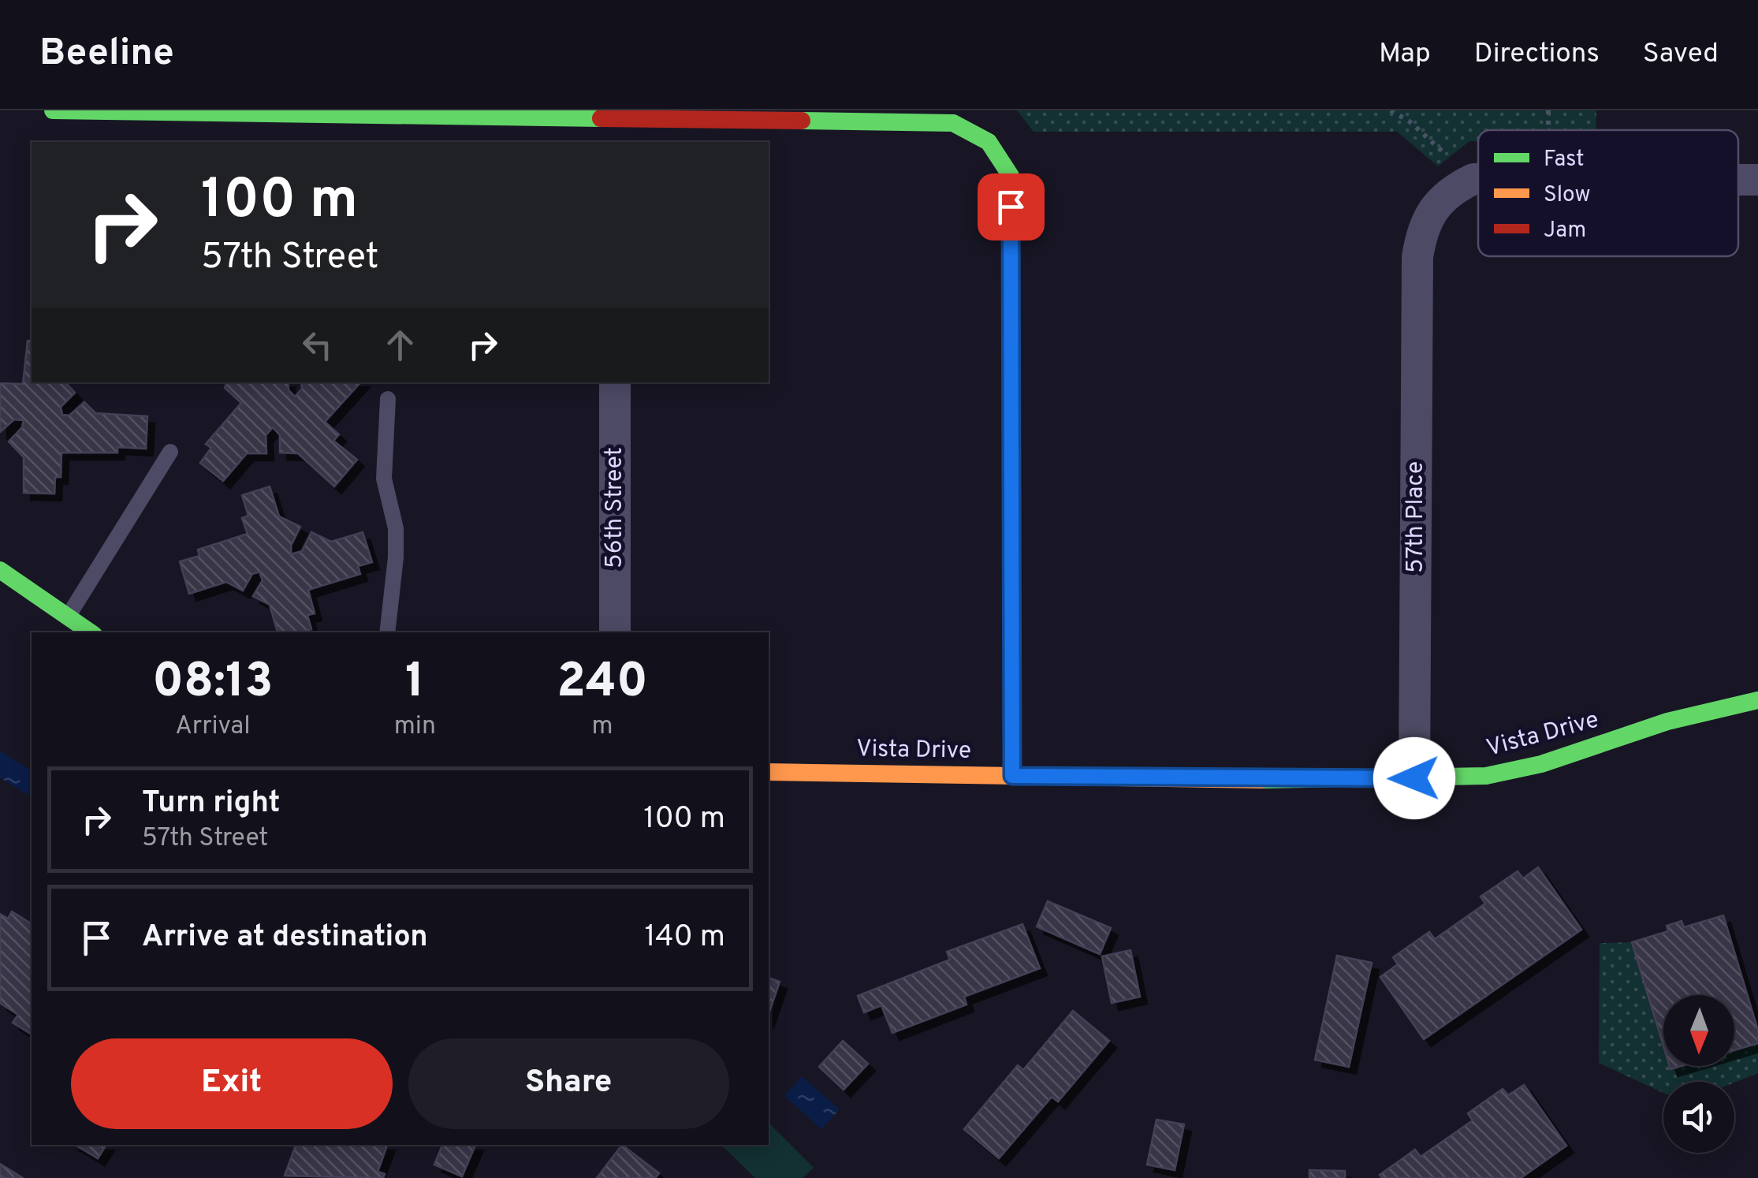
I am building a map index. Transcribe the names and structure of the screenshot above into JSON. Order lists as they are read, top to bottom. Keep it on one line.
{"streets":{"street":["56th Street","57th Place","Vista Drive"]},"crossings":[["57th Place","Vista Drive"]],"legend":["Fast","Slow","Jam"],"north":"bottom","page":{"header":"Beeline","nav":["Map","Directions","Saved"],"turn":["100 m","57th Street"],"eta":["08:13","Arrival","1","min","240","m"],"list":[{"name":"Turn right","note":"57th Street","value":"100 m"},{"name":"Arrive at destination","value":"140 m"}],"buttons":["Exit","Share"]}}
